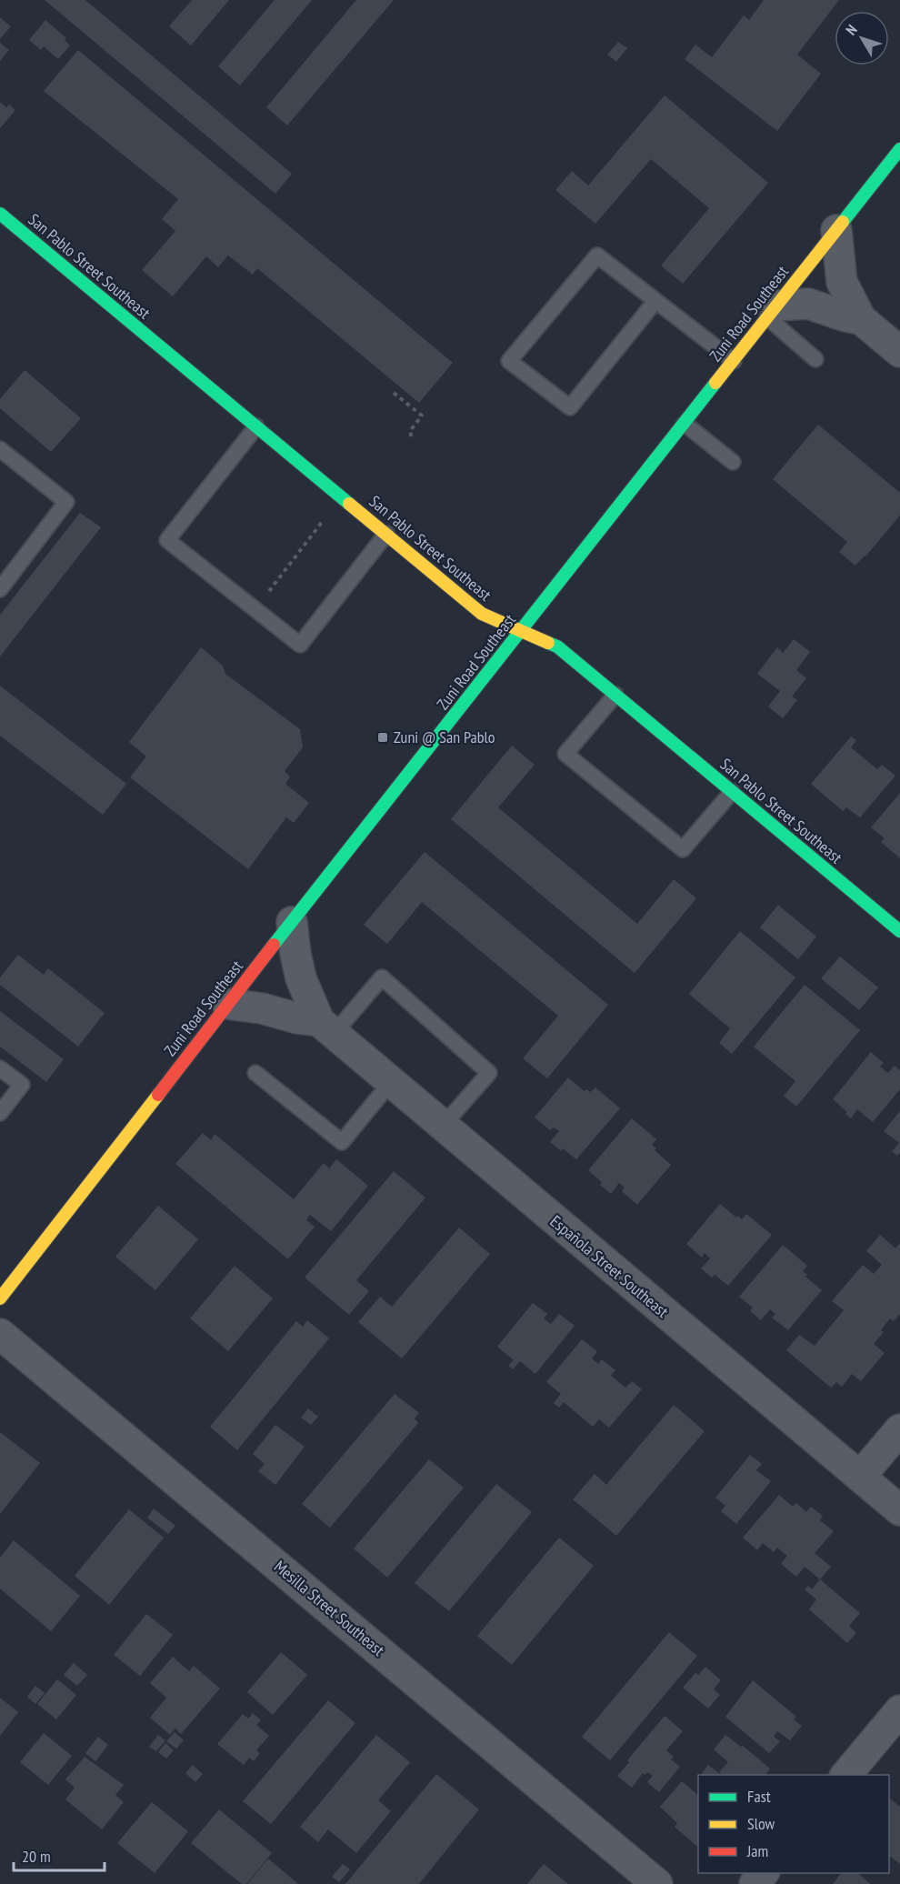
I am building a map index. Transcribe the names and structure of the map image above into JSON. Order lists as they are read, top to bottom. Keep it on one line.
{"streets":{"street":["San Pablo Street Southeast","Zuni Road Southeast","Española Street Southeast","Mesilla Street Southeast"]},"crossings":[["San Pablo Street Southeast","Zuni Road Southeast"],["Zuni Road Southeast","Española Street Southeast"]],"places":{"transit":["Zuni @ San Pablo"]},"legend":["Fast","Slow","Jam"],"scale_bar":"20 m","north":"top left"}
